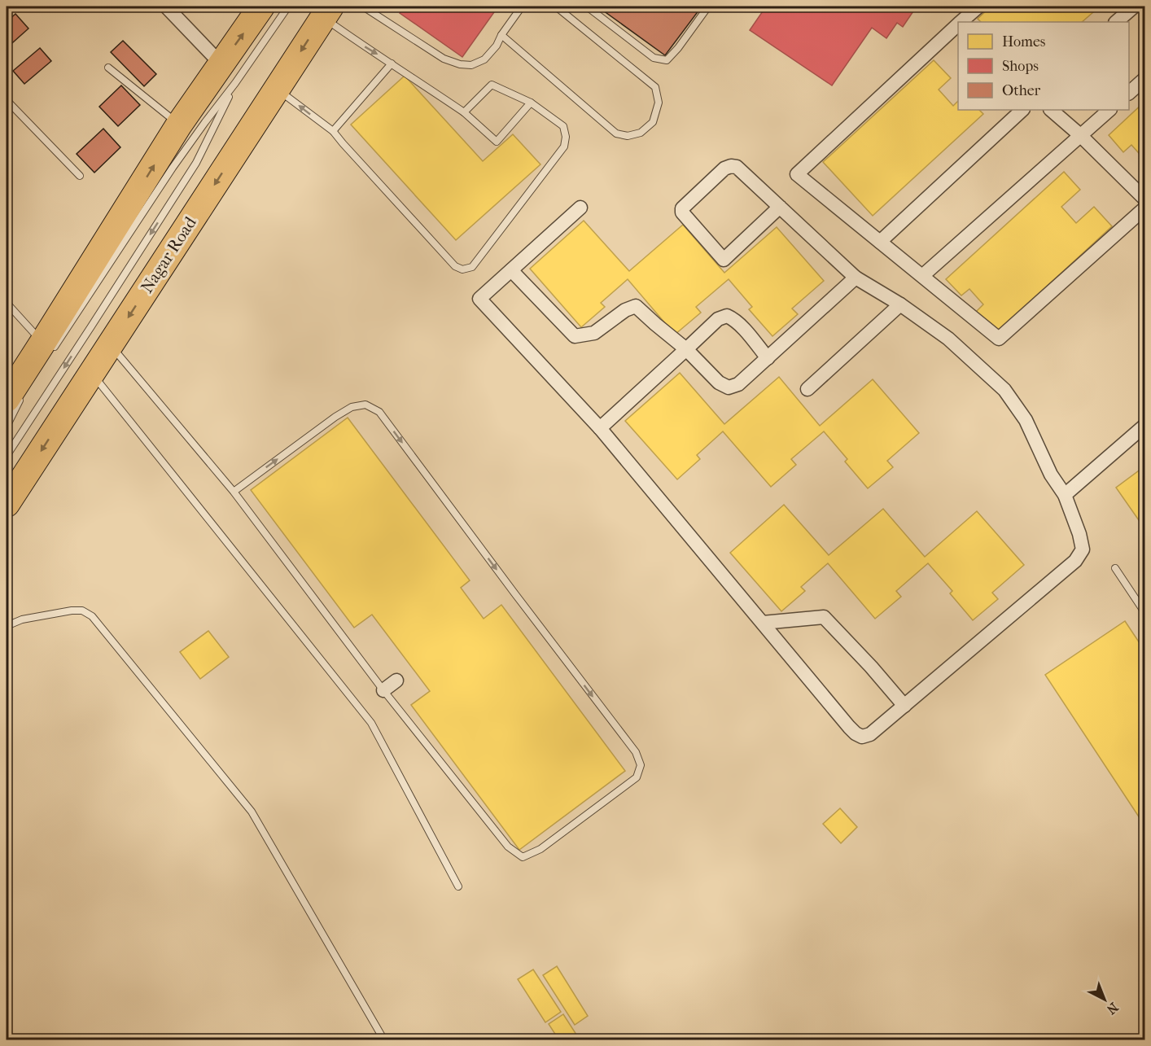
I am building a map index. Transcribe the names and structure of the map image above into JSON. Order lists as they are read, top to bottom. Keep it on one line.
{"streets":{"highway":["Nagar Road"]},"legend":["Homes","Shops","Other"],"north":"bottom right"}
